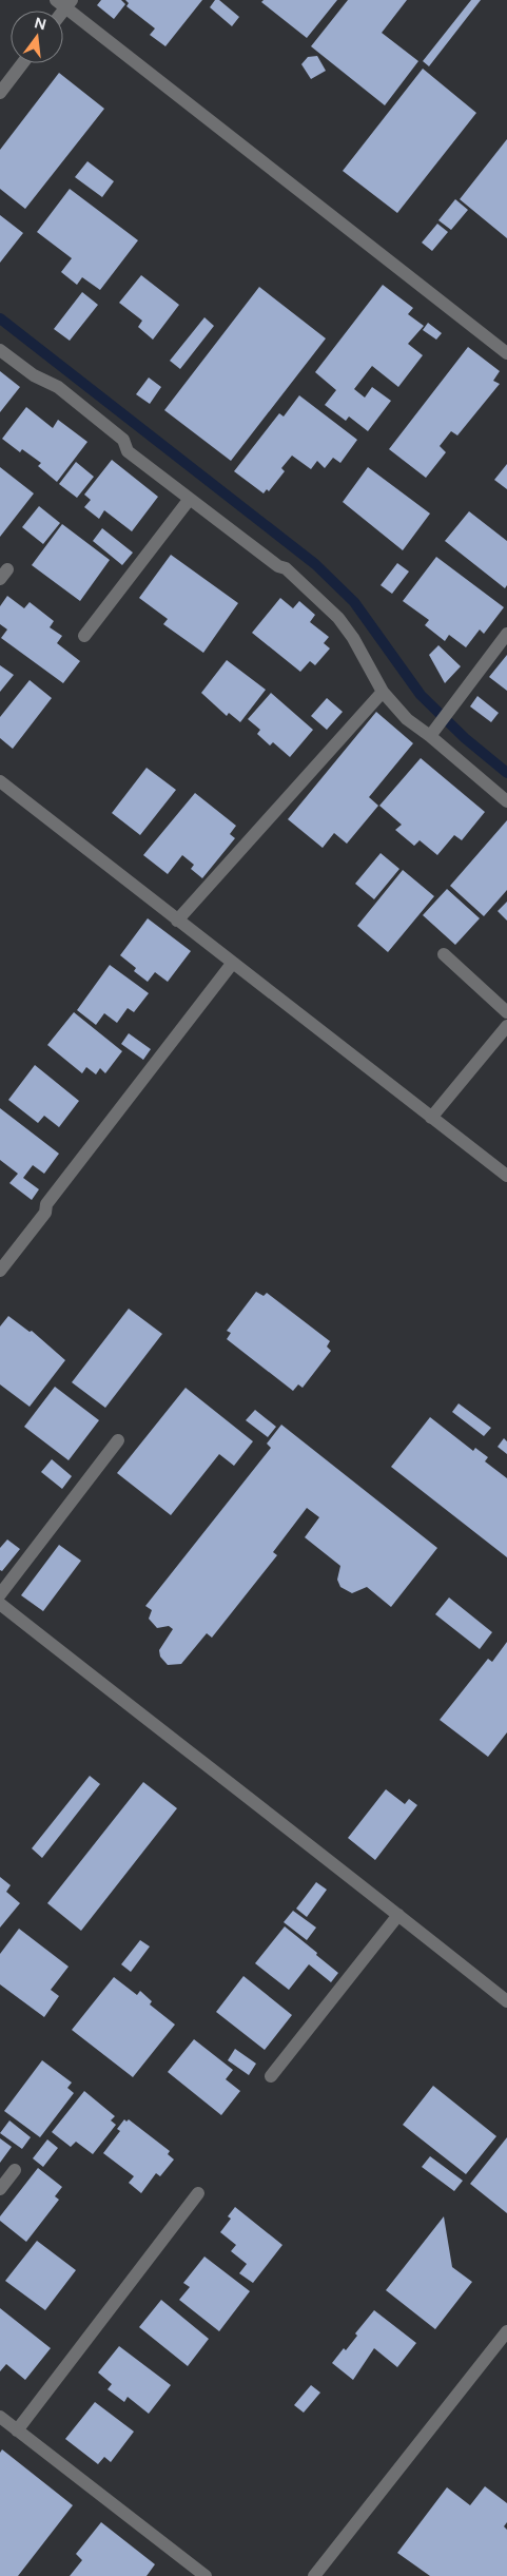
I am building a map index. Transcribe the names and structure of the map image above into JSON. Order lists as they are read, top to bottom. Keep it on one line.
{"north":"top"}
